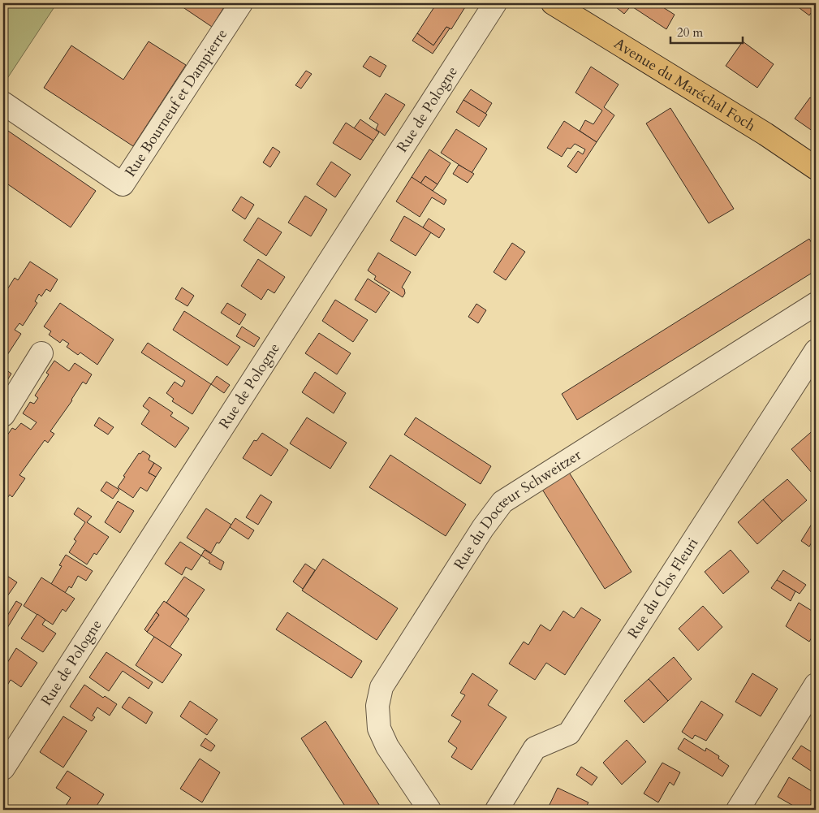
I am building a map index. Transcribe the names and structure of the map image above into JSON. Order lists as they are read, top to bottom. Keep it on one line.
{"streets":{"main road":["Avenue du Maréchal Foch"],"street":["Rue Bourneuf et Dampierre","Rue de Pologne","Rue du Docteur Schweitzer","Rue du Clos Fleuri"]},"scale_bar":"20 m"}
